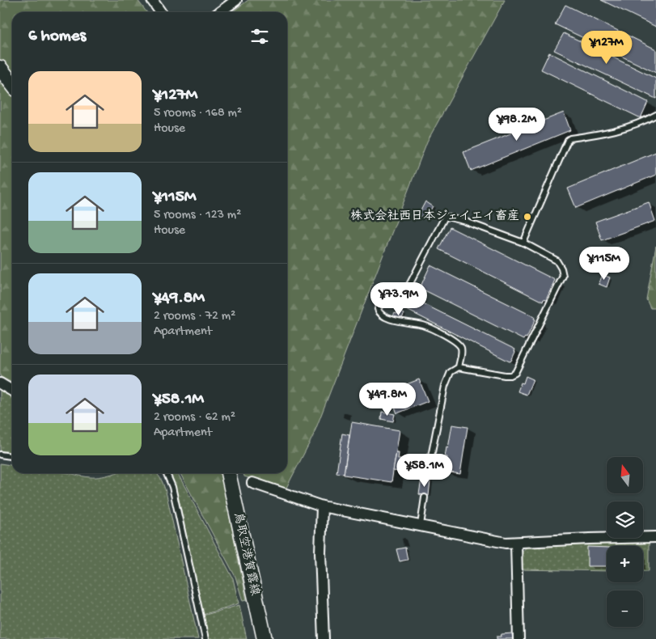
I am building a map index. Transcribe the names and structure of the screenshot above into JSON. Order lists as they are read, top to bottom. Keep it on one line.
{"streets":{"main road":["鳥取空港賀露線"]},"places":["株式会社西日本ジェイエイ畜産"],"north":"top","page":{"heading":"6 homes","price":["¥127M","¥98.2M","¥115M","¥73.9M","¥49.8M","¥58.1M"],"list":[{"name":"¥127M","note":"5 rooms · 168 m² · House"},{"name":"¥115M","note":"5 rooms · 123 m² · House"},{"name":"¥49.8M","note":"2 rooms · 72 m² · Apartment"},{"name":"¥58.1M","note":"2 rooms · 62 m² · Apartment"}],"map_buttons":["+","−"]}}
